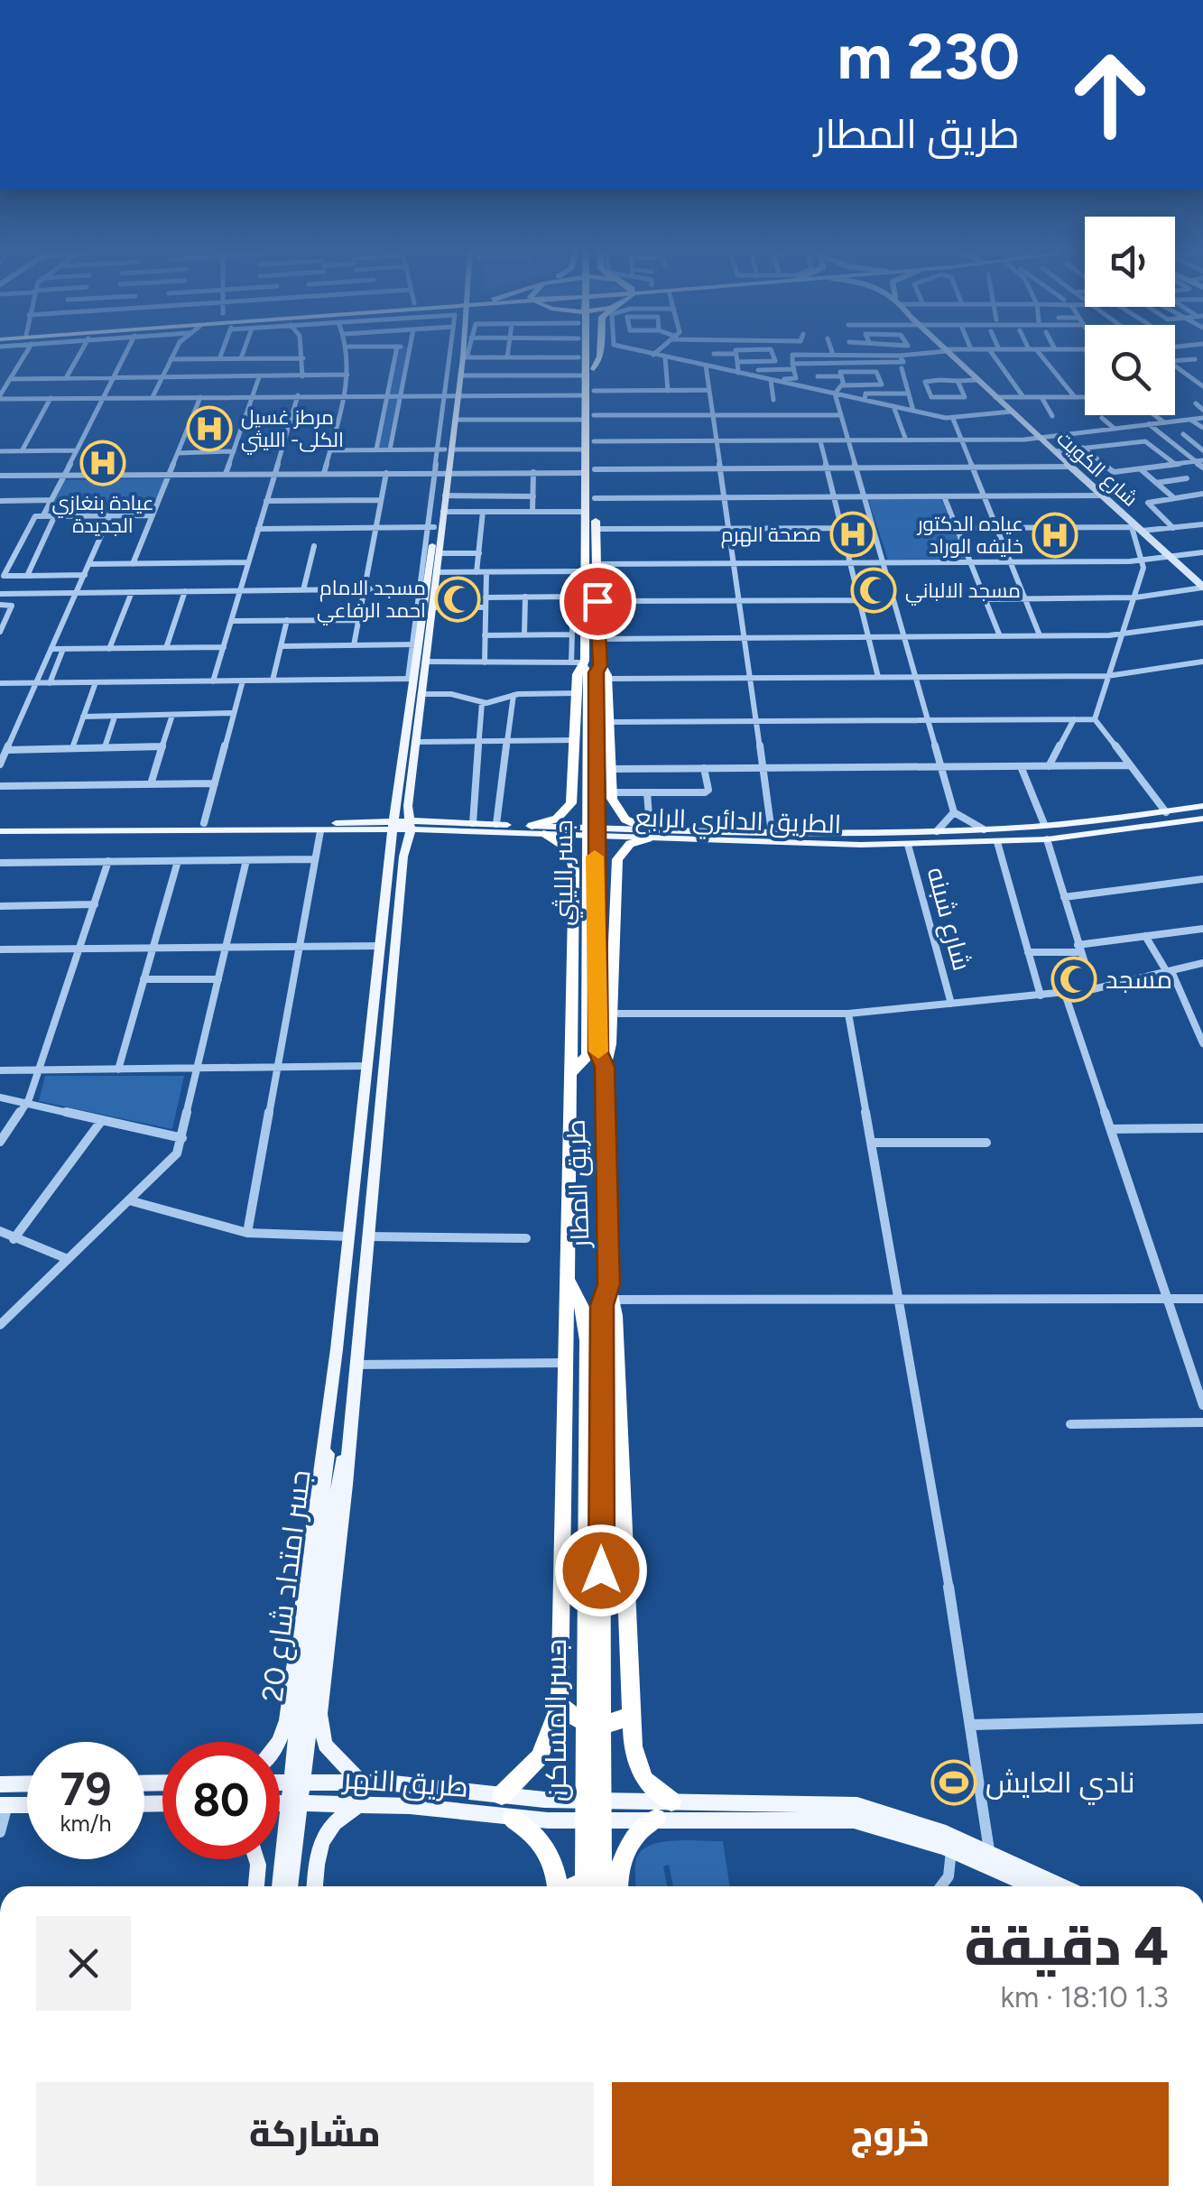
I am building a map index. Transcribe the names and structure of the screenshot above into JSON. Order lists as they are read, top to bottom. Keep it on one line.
{"streets":{"highway":["جسر الليثي","طريق المطار","جسر المساكن"],"main road":["شارع الكويت","الطريق الدائري الرابع","جسر امتداد شارع 20","طريق النهر"],"street":["شارع شبنه"]},"crossings":[["الطريق الدائري الرابع","شارع شبنه"],["جسر الليثي","طريق المطار"],["طريق المطار","جسر المساكن"],["طريق المطار","طريق النهر"]],"places":{"hospital":["مرطز غسيل الكلى- الليثي","عيادة بنغازي الجديدة","مصحة الهرم","عياده الدكتور خليفه الوراد"],"mosque":["مسجد الالباني","مسجد الامام احمد الرفاعي","مسجد"],"sports":["نادي العايش"]},"page":{"turn":["230 m","طريق المطار"],"speed":"79 km/h","limit":"80","heading":["4 دقيقة","1.3 km · 18:10"],"buttons":["خروج","مشاركة"]}}
